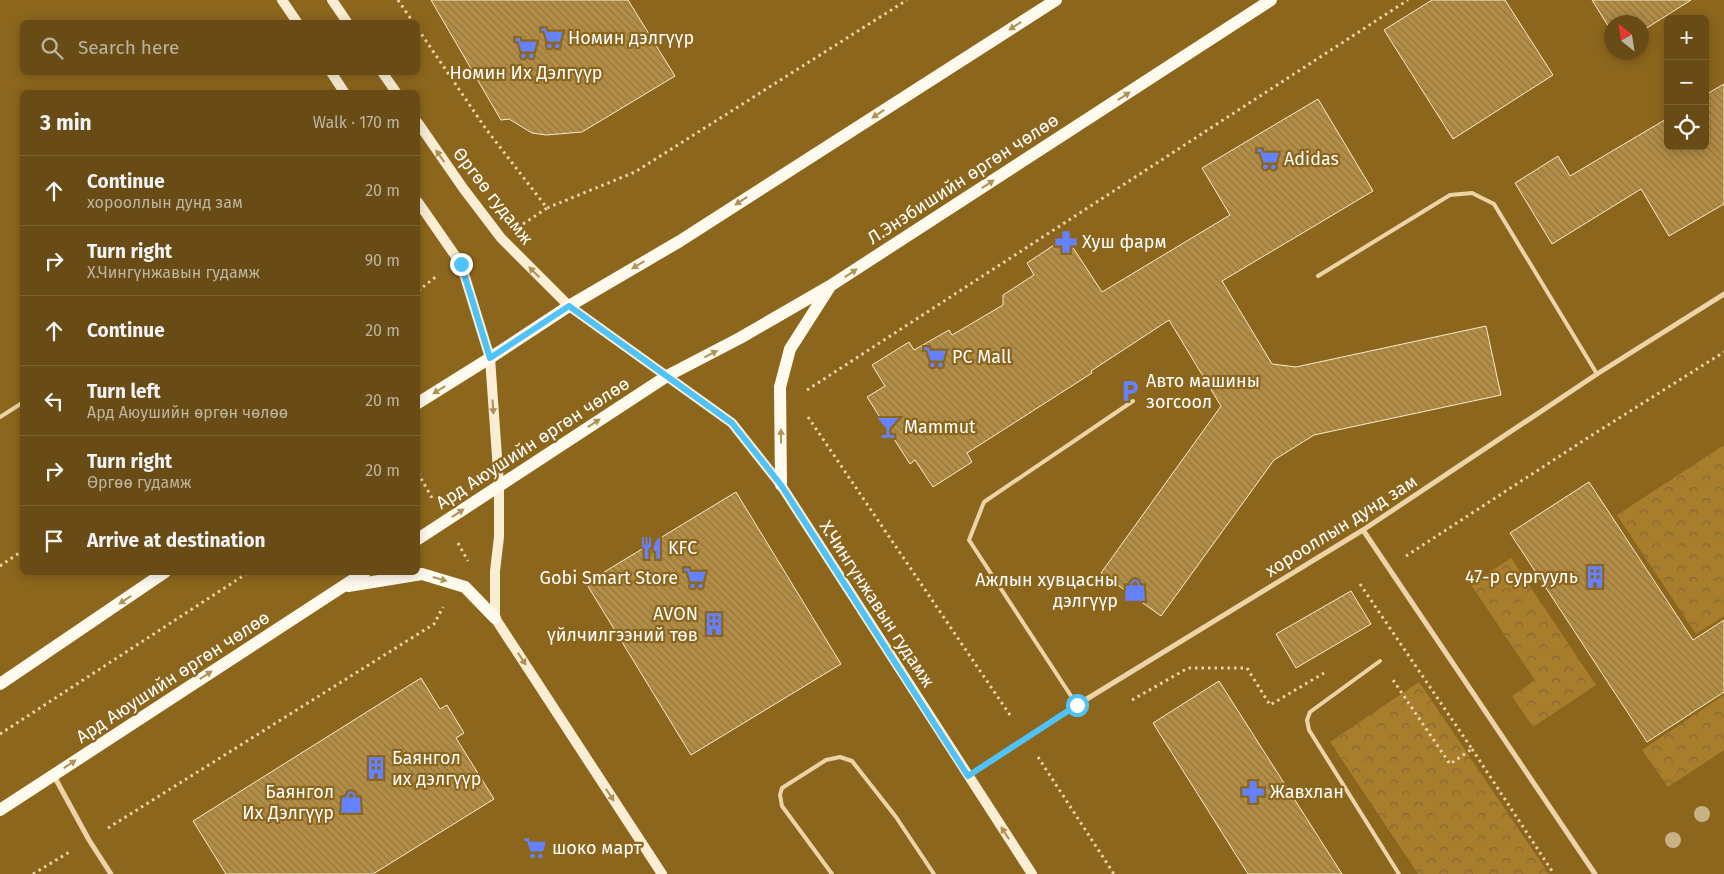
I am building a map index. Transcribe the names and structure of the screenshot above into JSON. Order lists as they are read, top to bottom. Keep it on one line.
{"streets":{"main road":["Л.Энэбишийн өргөн чөлөө","Өргөө гудамж","Ард Аюушийн өргөн чөлөө","Х.Чингүнжавын гудамж"],"street":["хорооллын дунд зам"]},"crossings":[["Л.Энэбишийн өргөн чөлөө","Өргөө гудамж"],["Л.Энэбишийн өргөн чөлөө","Ард Аюушийн өргөн чөлөө"],["Л.Энэбишийн өргөн чөлөө","Х.Чингүнжавын гудамж"],["Өргөө гудамж","Ард Аюушийн өргөн чөлөө"],["Өргөө гудамж","Х.Чингүнжавын гудамж"],["Ард Аюушийн өргөн чөлөө","Х.Чингүнжавын гудамж"],["хорооллын дунд зам","Х.Чингүнжавын гудамж"]],"one_way":["Л.Энэбишийн өргөн чөлөө"],"places":{"supermarket":["Номин дэлгүүр","Номин Их Дэлгүүр","Adidas","PC Mall","Gobi Smart Store","шоко март"],"pharmacy":["Хуш фарм","Жавхлан"],"parking":["Авто машины зогсоол"],"bar":["Mammut"],"restaurant":["KFC"],"building":["47-р сургууль","AVON үйлчилгээний төв","Баянгол их дэлгүүр"],"shop":["Ажлын хувцасны дэлгүүр","Баянгол Их Дэлгүүр"]},"north":"top left","page":{"map_buttons":["+","−"],"search":"Search here","heading":["3 min","Walk · 170 m"],"list":[["Continue","хорооллын дунд зам","20 m"],["Turn right","Х.Чингүнжавын гудамж","90 m"],["Continue","20 m"],["Turn left","Ард Аюушийн өргөн чөлөө","20 m"],["Turn right","Өргөө гудамж","20 m"],"Arrive at destination"]}}
